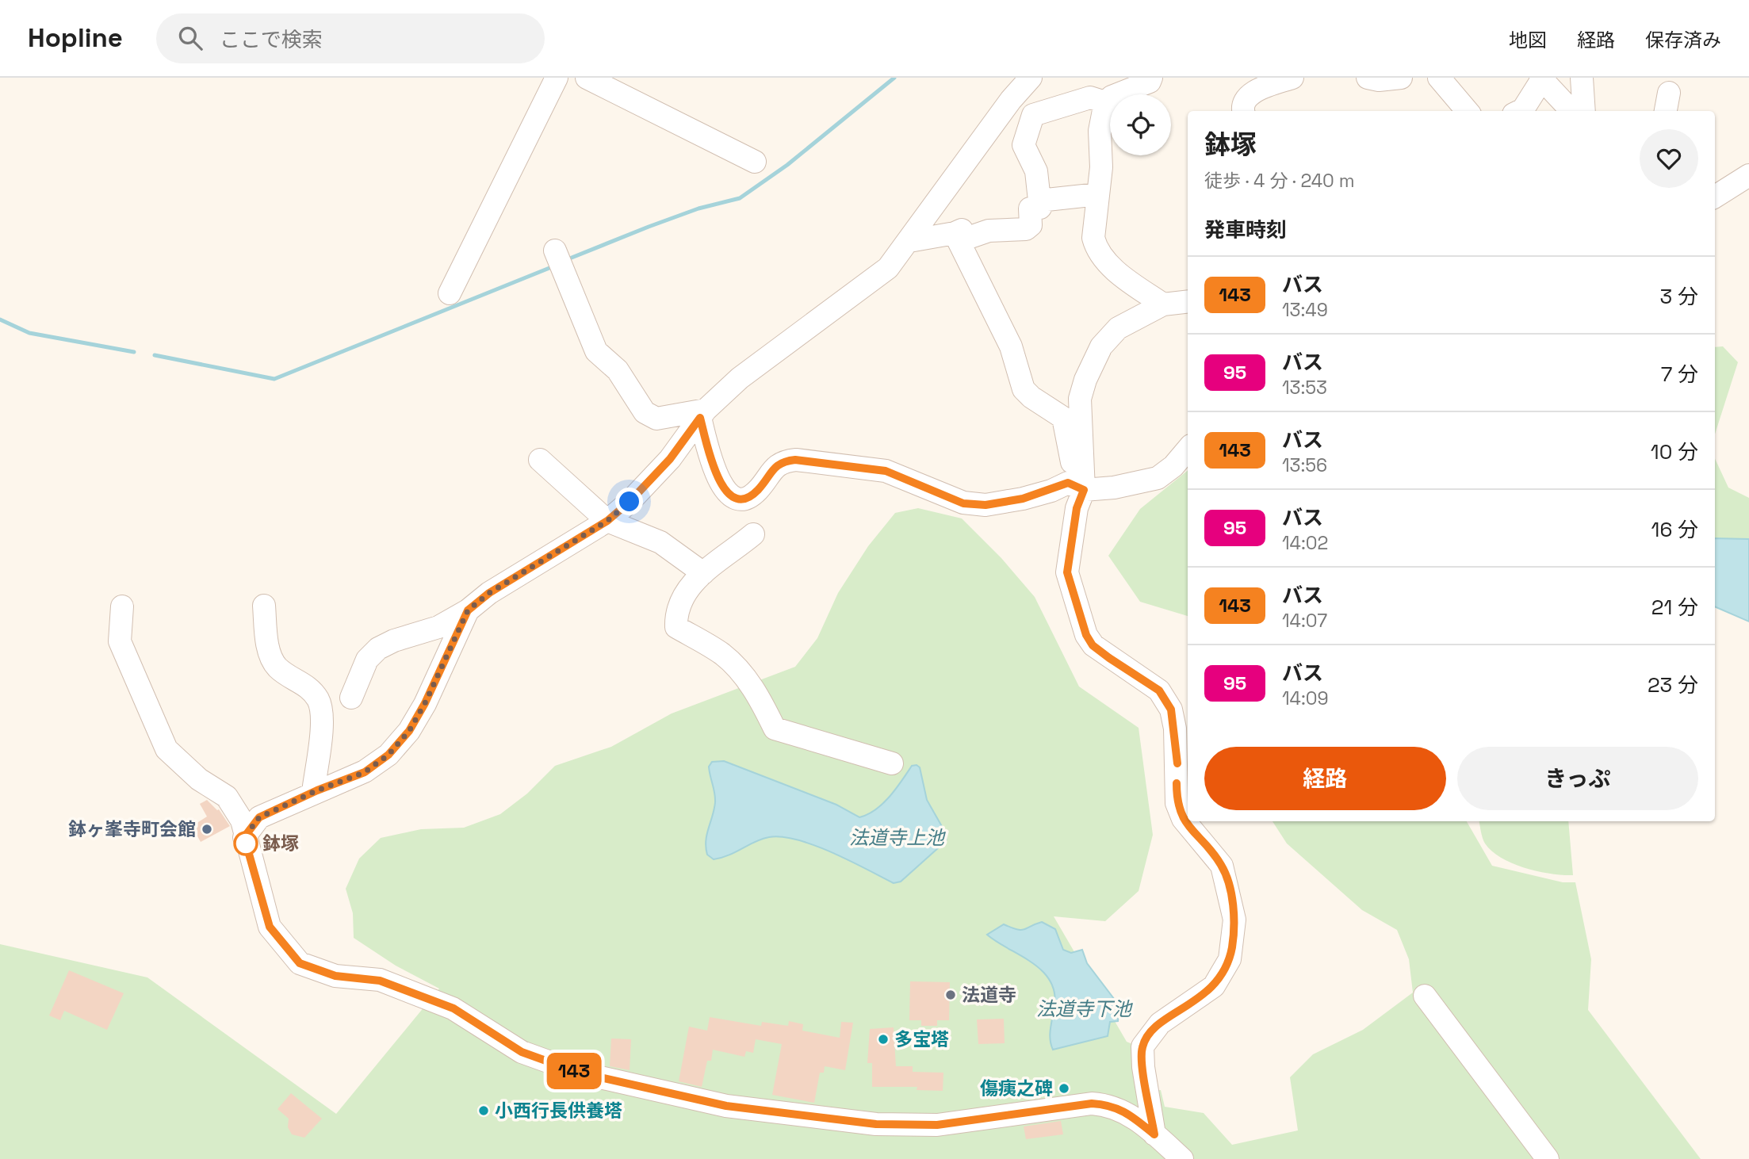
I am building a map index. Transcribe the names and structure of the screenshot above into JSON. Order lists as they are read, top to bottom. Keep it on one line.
{"water":["法道寺上池","法道寺下池"],"places":["鉢ヶ峯寺町会館","鉢塚","法道寺","多宝塔","傷痍之碑","小西行長供養塔"],"lines":["bus line 143"],"page":{"header":"Hopline","search":"ここで検索","nav":["地図","経路","保存済み"],"on_map":"143","heading":[["鉢塚","徒歩 · 4 分 · 240 m"],"発車時刻"],"list":[{"mark":"143","name":"バス","note":"13:49","value":"3 分"},{"mark":"95","name":"バス","note":"13:53","value":"7 分"},{"mark":"143","name":"バス","note":"13:56","value":"10 分"},{"mark":"95","name":"バス","note":"14:02","value":"16 分"},{"mark":"143","name":"バス","note":"14:07","value":"21 分"},{"mark":"95","name":"バス","note":"14:09","value":"23 分"}],"buttons":["経路","きっぷ"]}}
